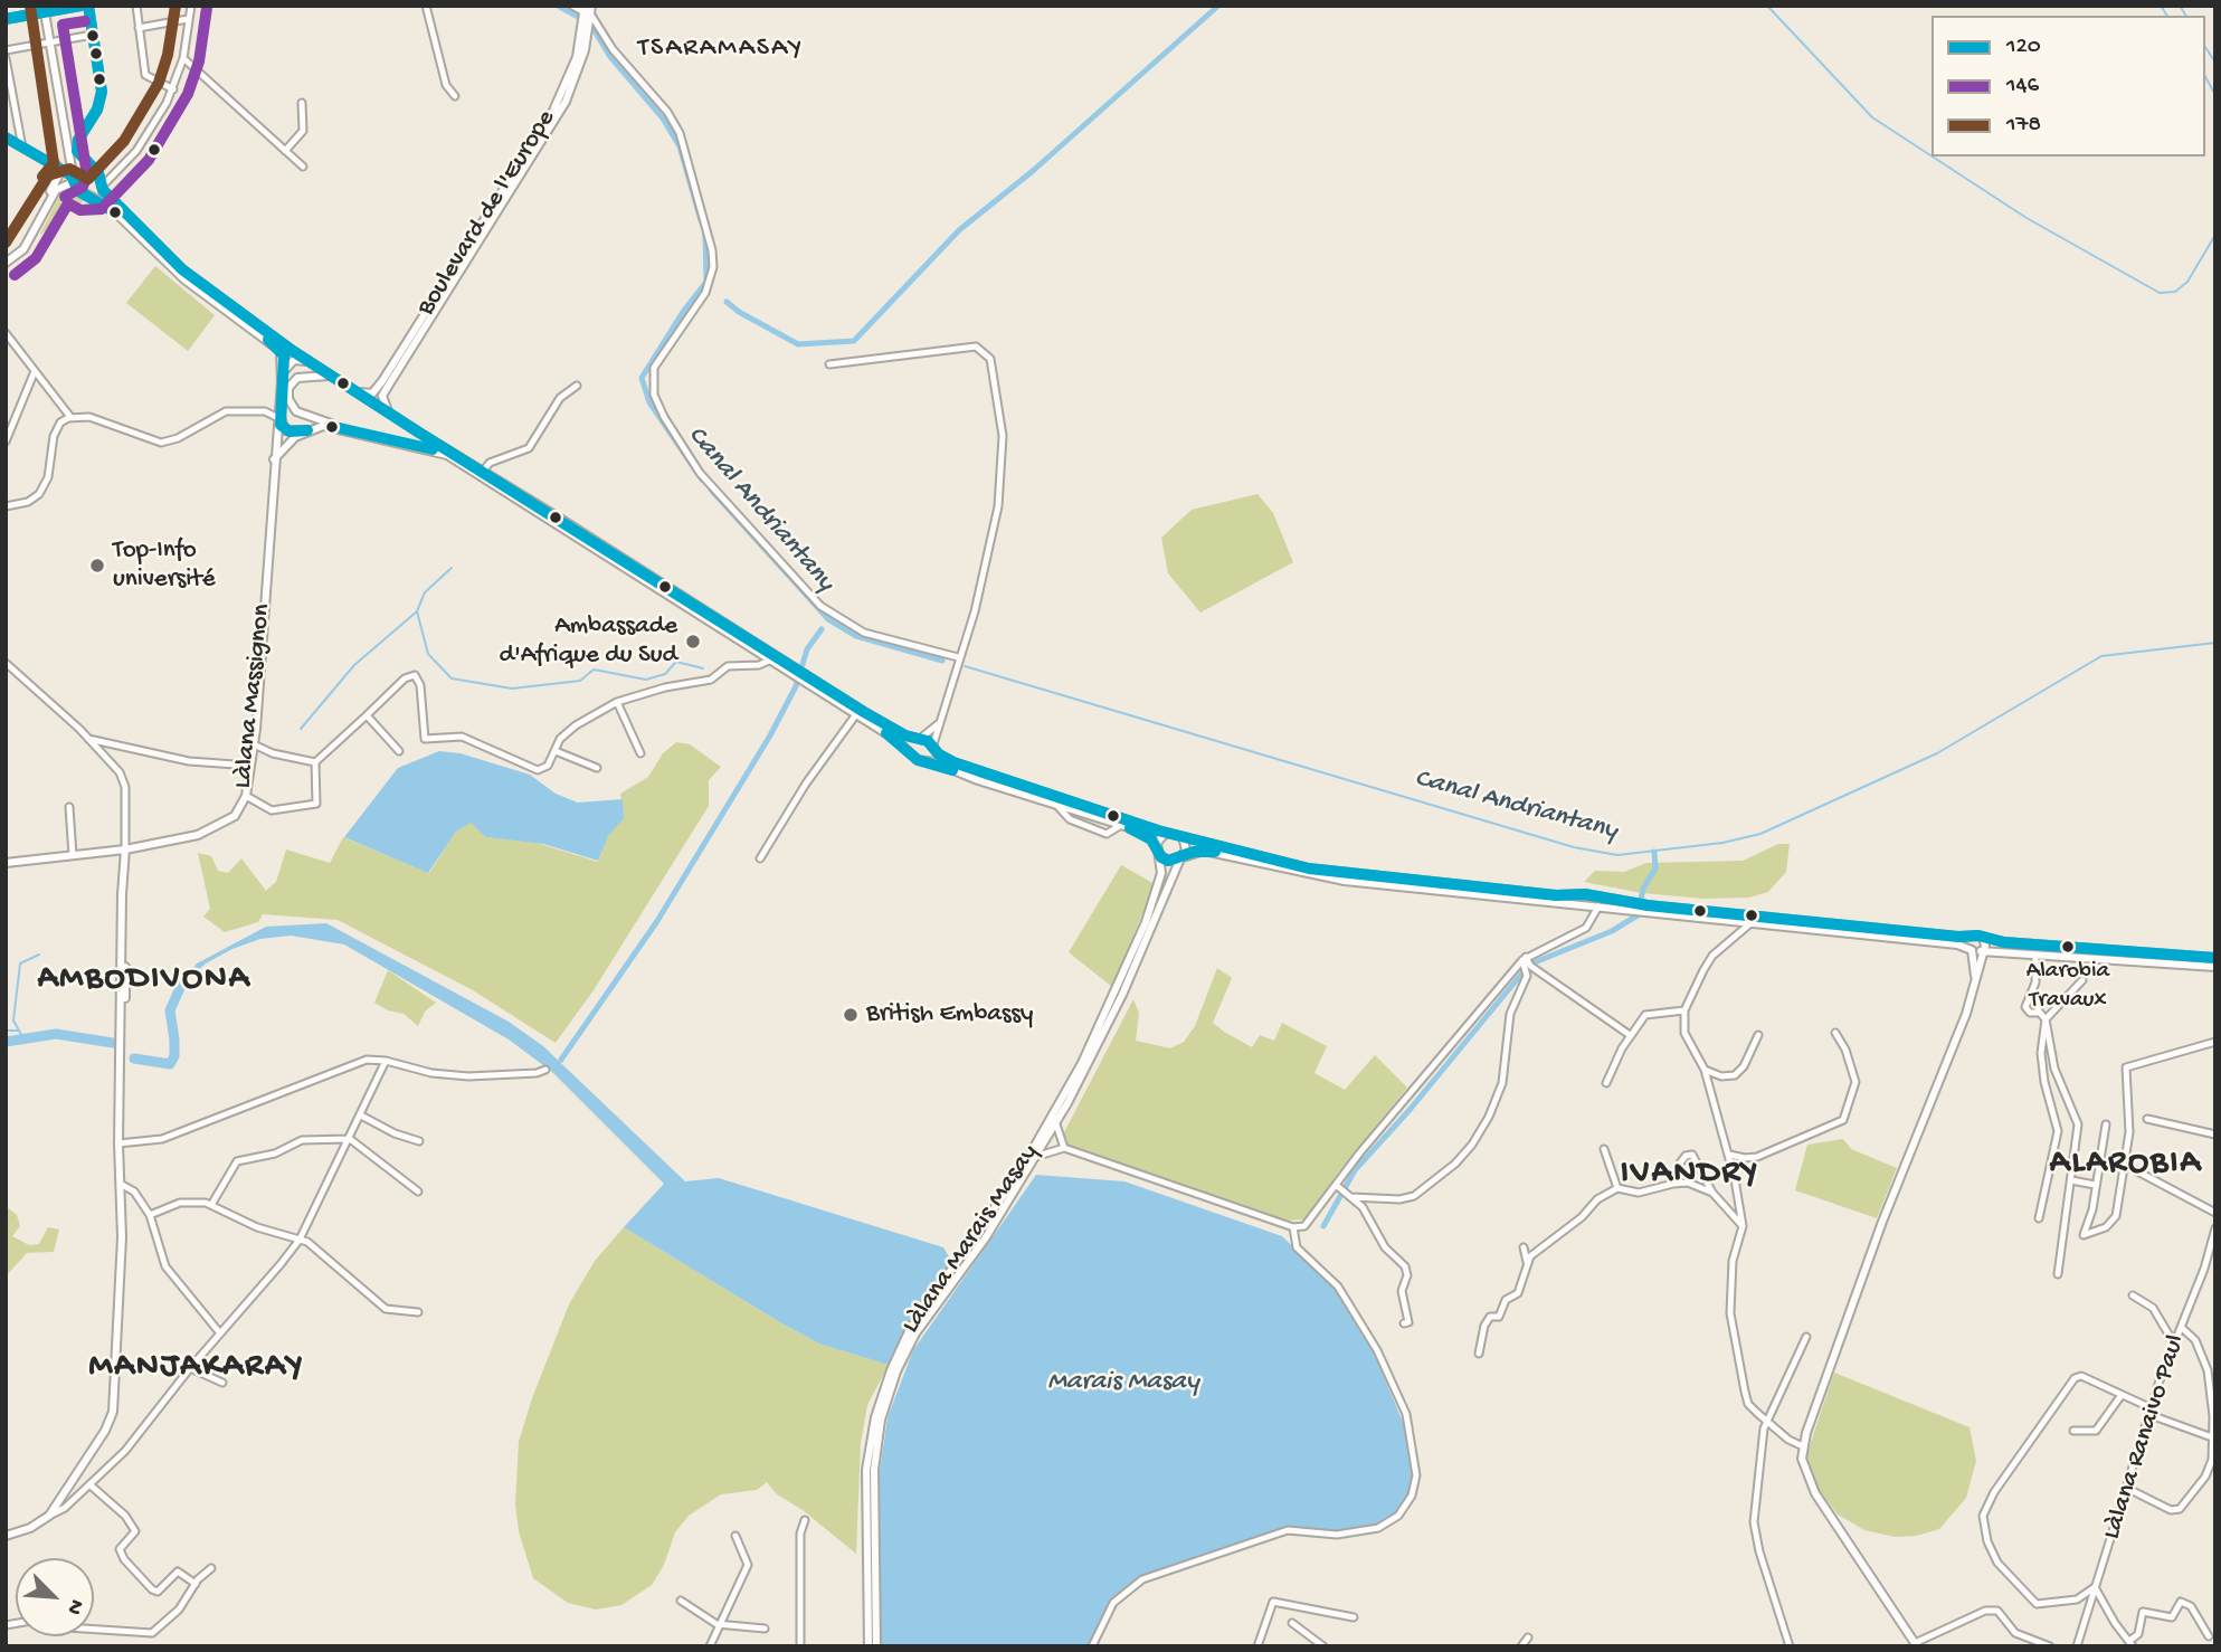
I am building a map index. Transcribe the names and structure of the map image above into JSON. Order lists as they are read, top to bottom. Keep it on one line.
{"streets":{"main road":["Boulevard de l'Europe","Làlana Massignon","Làlana Marais Masay"],"street":["Làlana Ranaivo Paul"]},"districts":["TSARAMASAY","AMBODIVONA","ALAROBIA","IVANDRY","MANJAKARAY"],"water":["Canal Andriantany","Marais Masay"],"places":["Top-Info université","Ambassade d'Afrique du Sud","Alarobia Travaux","British Embassy"],"lines":["transit line 120","transit line 178","transit line 146"],"legend":["120","146","178"],"north":"bottom right"}
